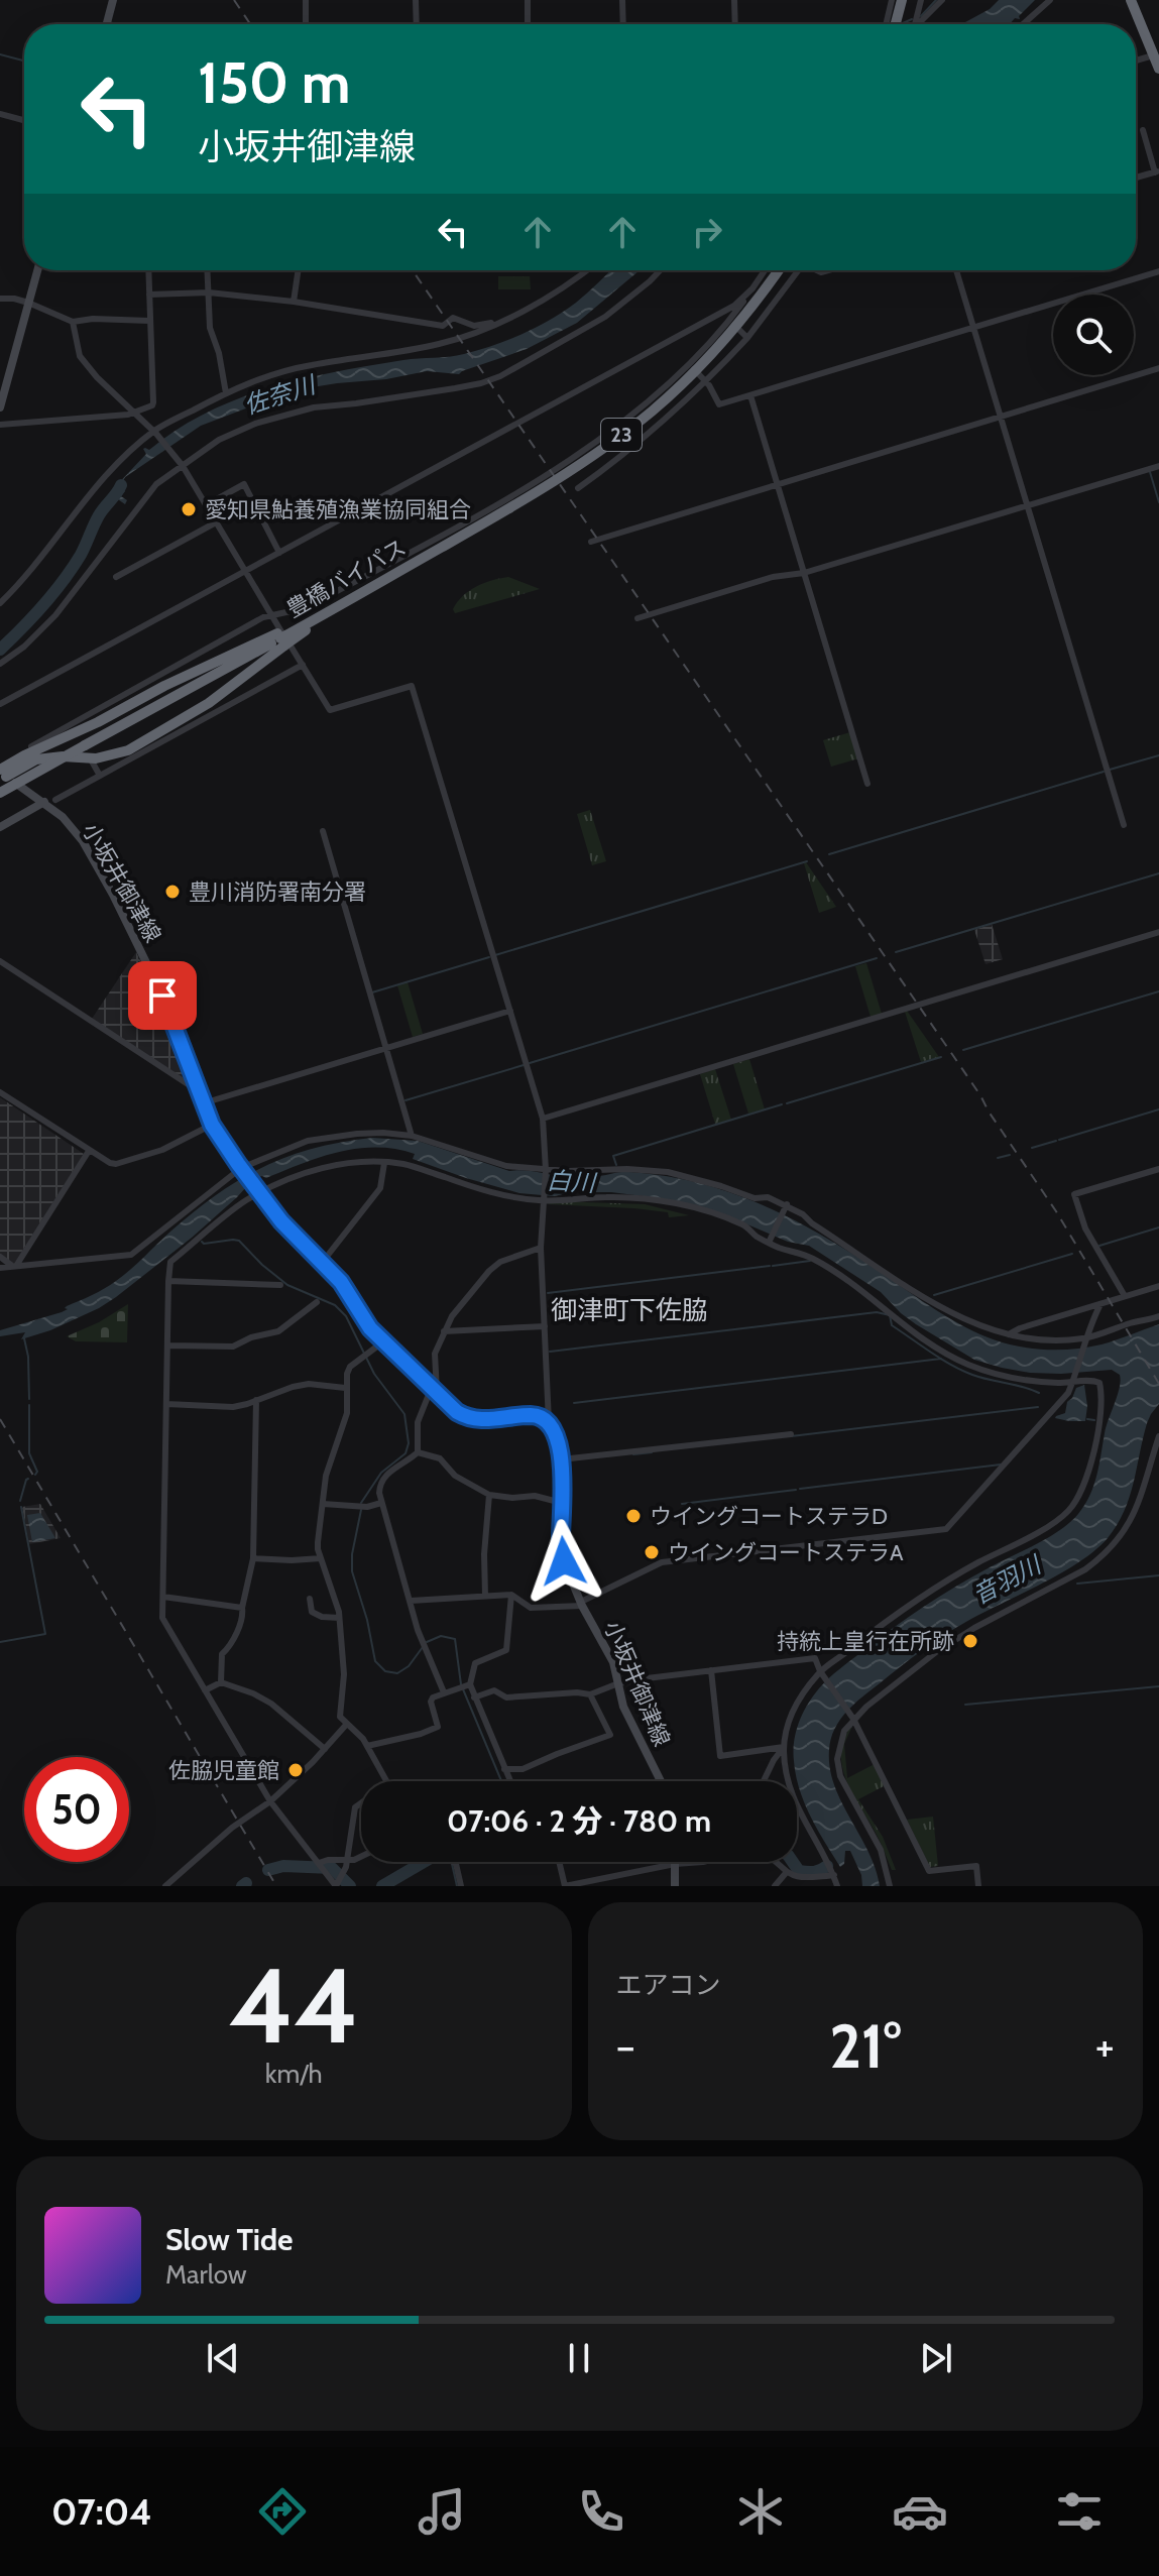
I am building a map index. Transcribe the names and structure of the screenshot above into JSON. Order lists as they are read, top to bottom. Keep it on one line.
{"streets":{"highway":["23","豊橋バイパス"],"main road":["小坂井御津線"]},"districts":["御津町下佐脇"],"water":["佐奈川","白川","音羽川"],"places":["愛知県鮎養殖漁業協同組合","豊川消防署南分署","ウイングコートステラD","ウイングコートステラA","持統上皇行在所跡","佐脇児童館"],"page":{"turn":["150 m","小坂井御津線"],"limit":"50","trip":"07:06 · 2 分 · 780 m","tile":[["44","km/h"],"エアコン"],"heat":["−","21°","+"],"song":["Slow Tide","Marlow"],"tabs":"07:04"}}
